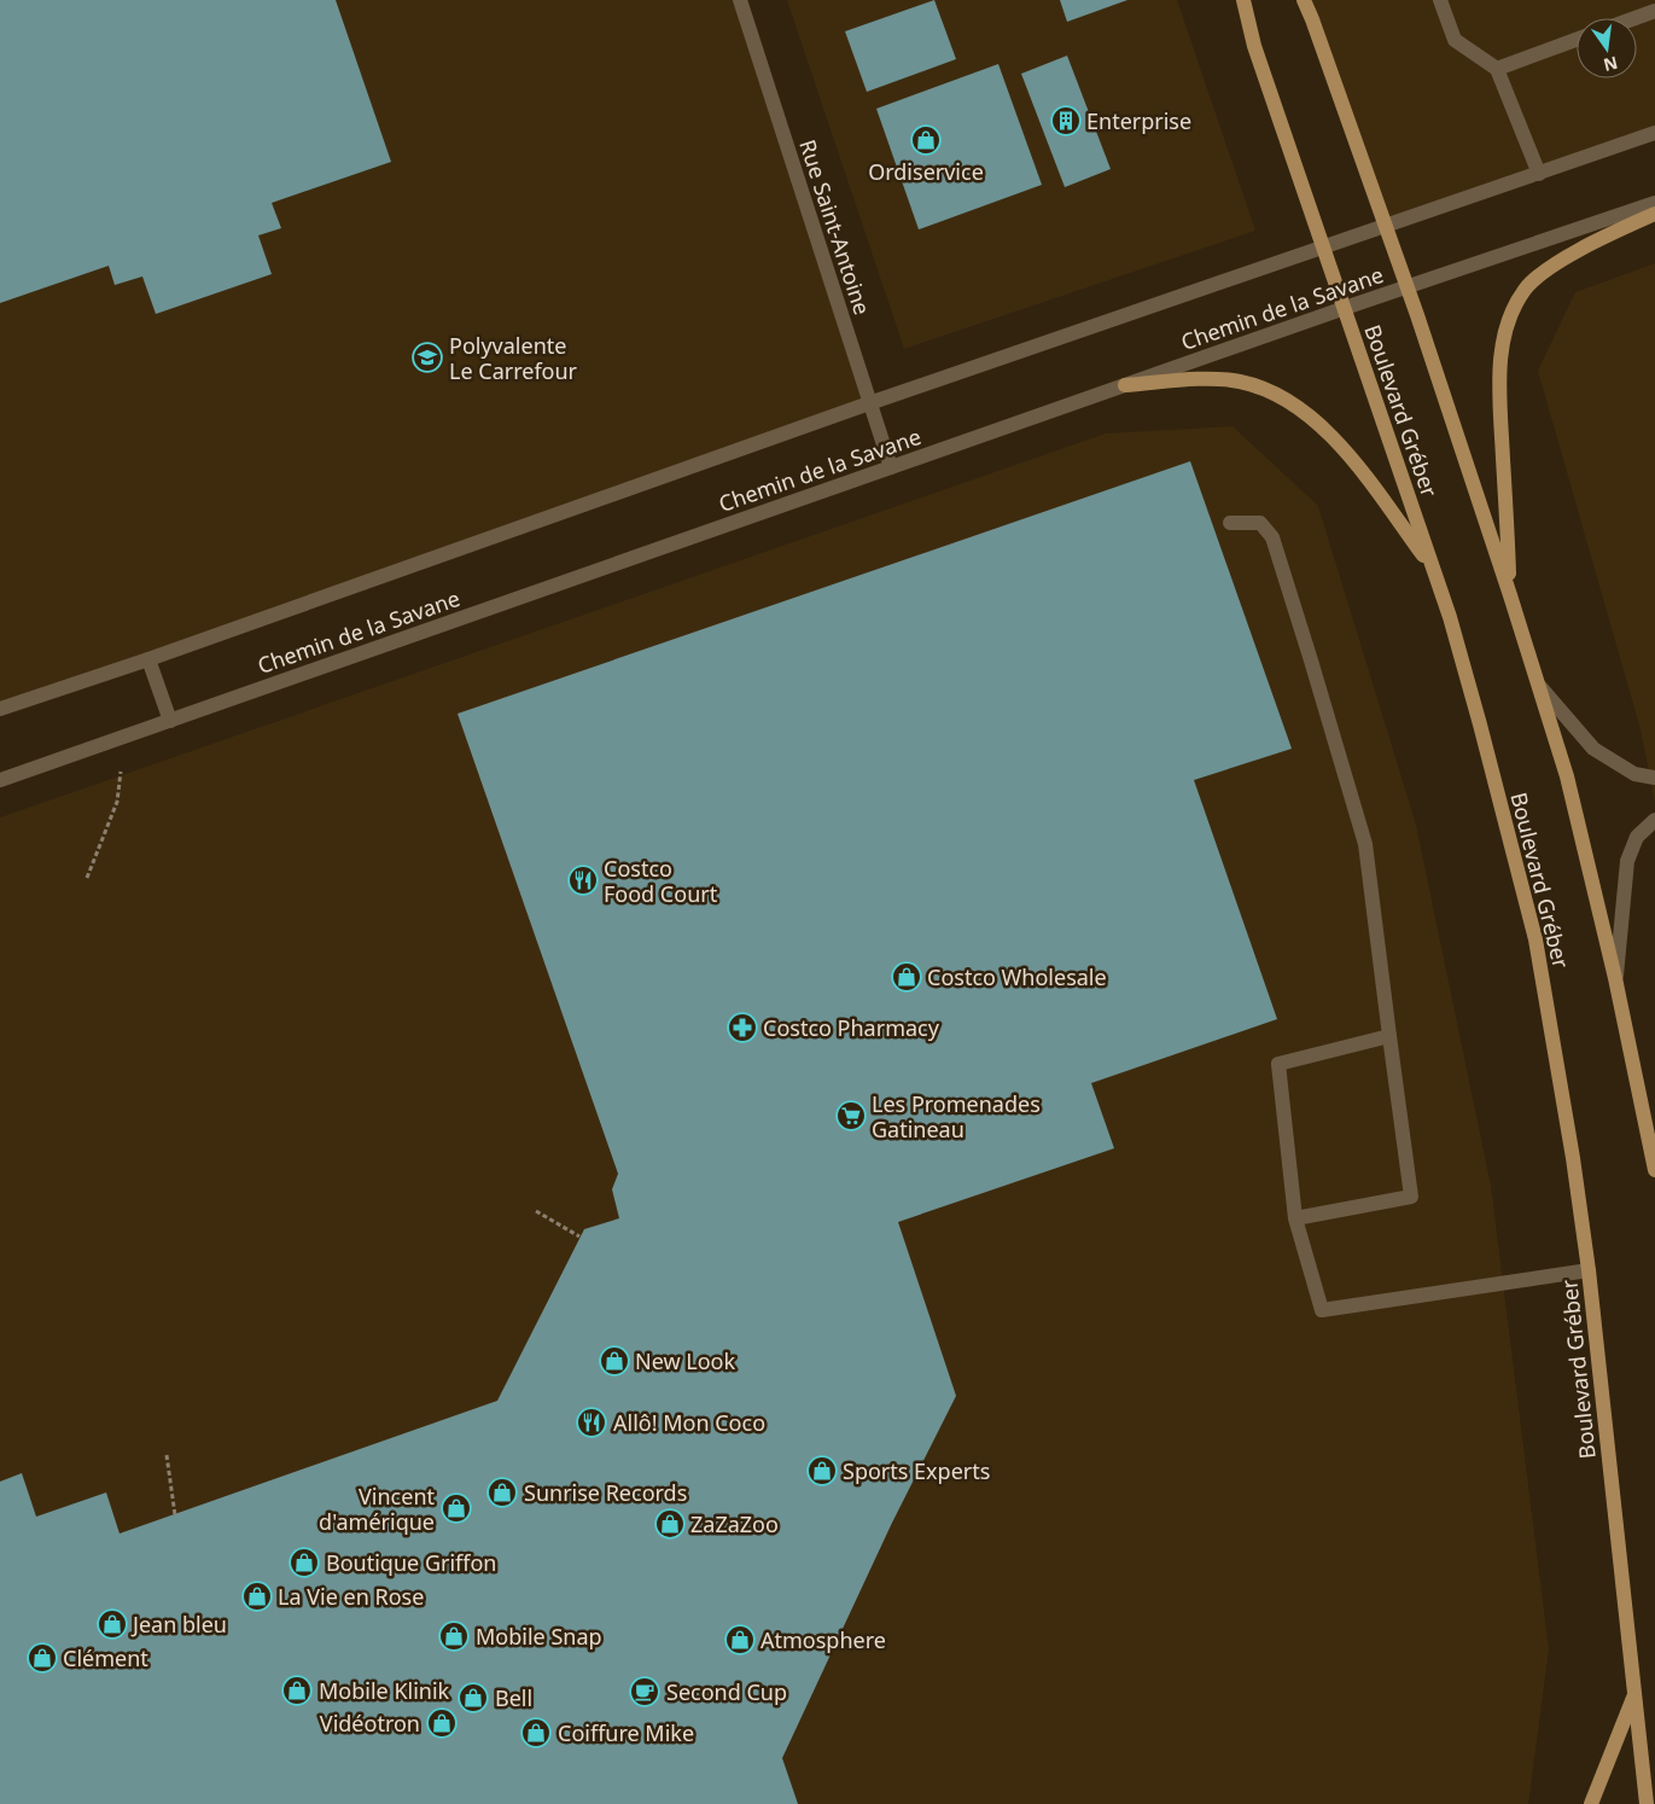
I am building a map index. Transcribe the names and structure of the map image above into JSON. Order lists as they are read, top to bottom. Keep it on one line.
{"streets":{"main road":["Boulevard Gréber"],"street":["Rue Saint-Antoine","Chemin de la Savane"]},"crossings":[["Rue Saint-Antoine","Chemin de la Savane"],["Chemin de la Savane","Boulevard Gréber"]],"places":{"building":["Enterprise"],"shop":["Ordiservice","Costco Wholesale","New Look","Sports Experts","Sunrise Records","Vincent d'amérique","ZaZaZoo","Boutique Griffon","La Vie en Rose","Jean bleu","Mobile Snap","Atmosphere","Clément","Mobile Klinik","Bell","Vidéotron","Coiffure Mike"],"school or university":["Polyvalente Le Carrefour"],"restaurant":["Costco Food Court","Allô! Mon Coco"],"pharmacy":["Costco Pharmacy"],"supermarket":["Les Promenades Gatineau"],"cafe":["Second Cup"]},"north":"bottom"}
